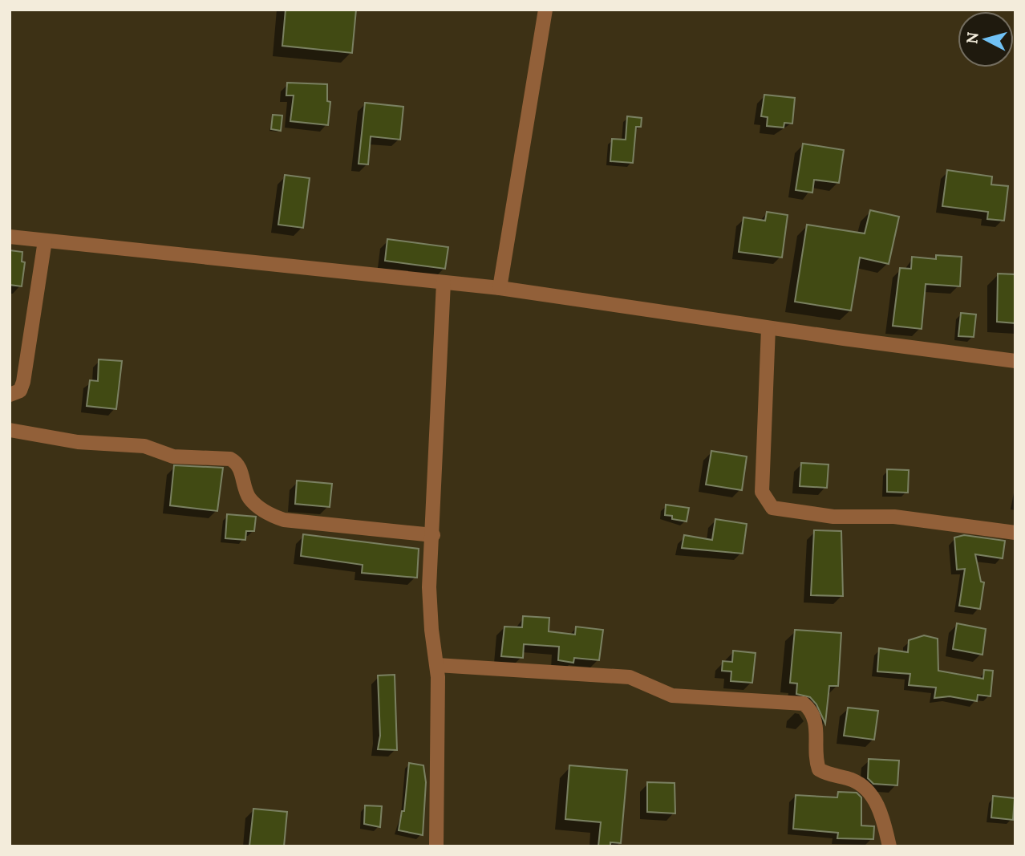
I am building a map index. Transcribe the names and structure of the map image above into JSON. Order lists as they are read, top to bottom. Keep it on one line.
{"north":"left"}
